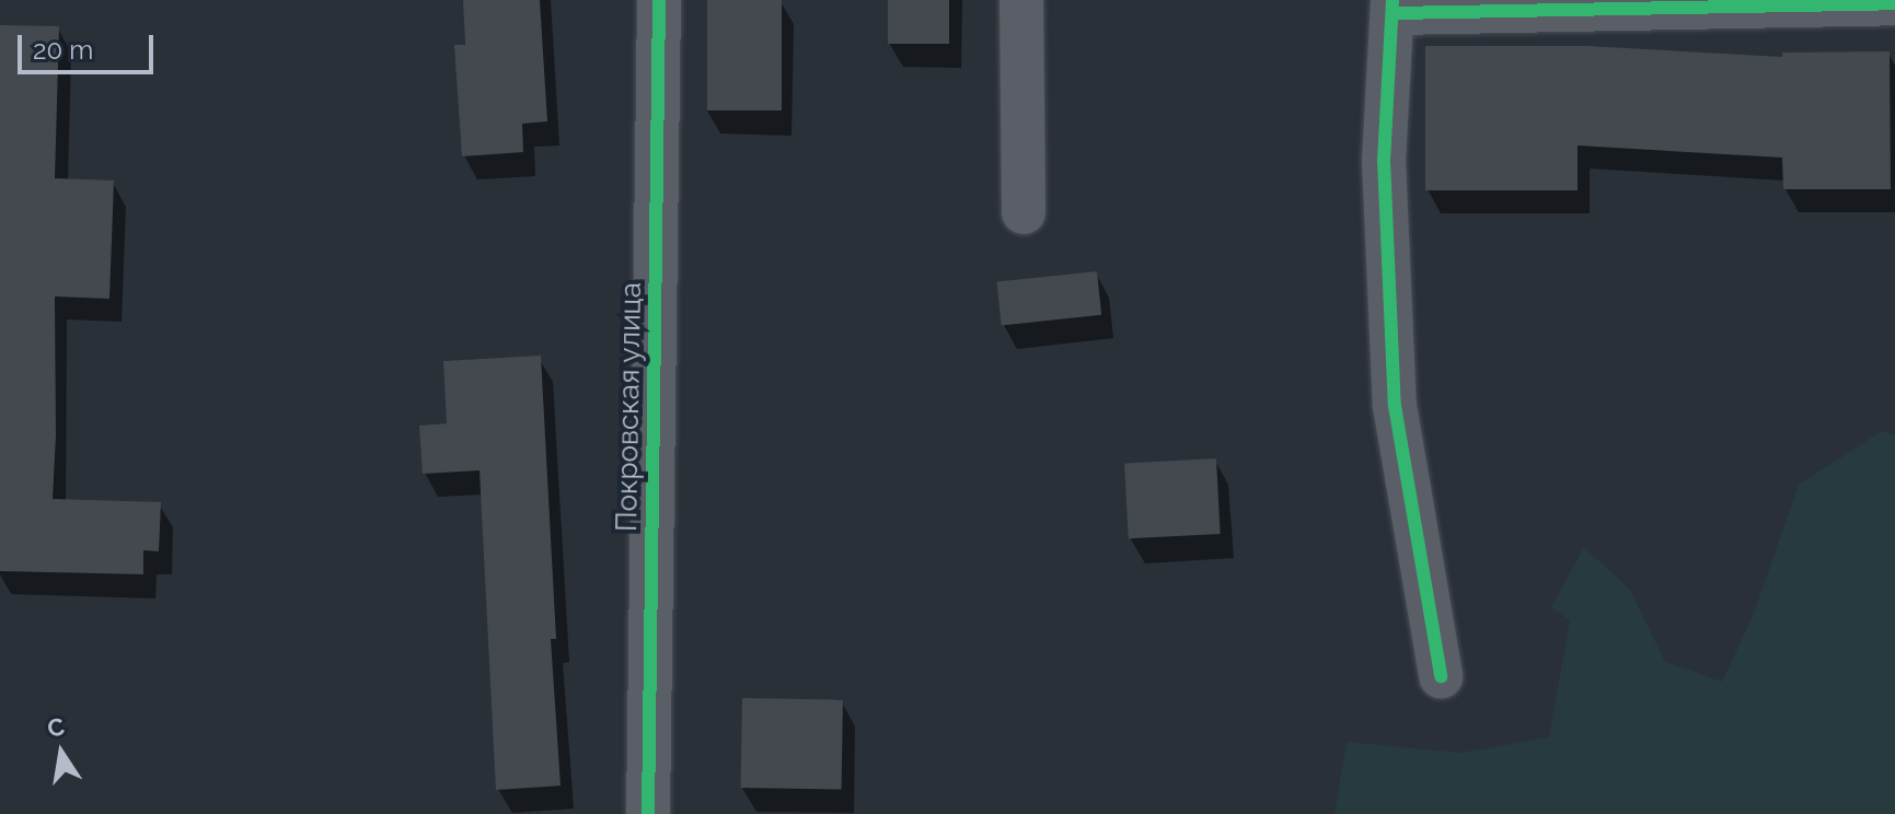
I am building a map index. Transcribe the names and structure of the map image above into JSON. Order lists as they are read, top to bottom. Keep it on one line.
{"streets":{"street":["Покровская улица"]},"scale_bar":"20 m","north":"top"}
